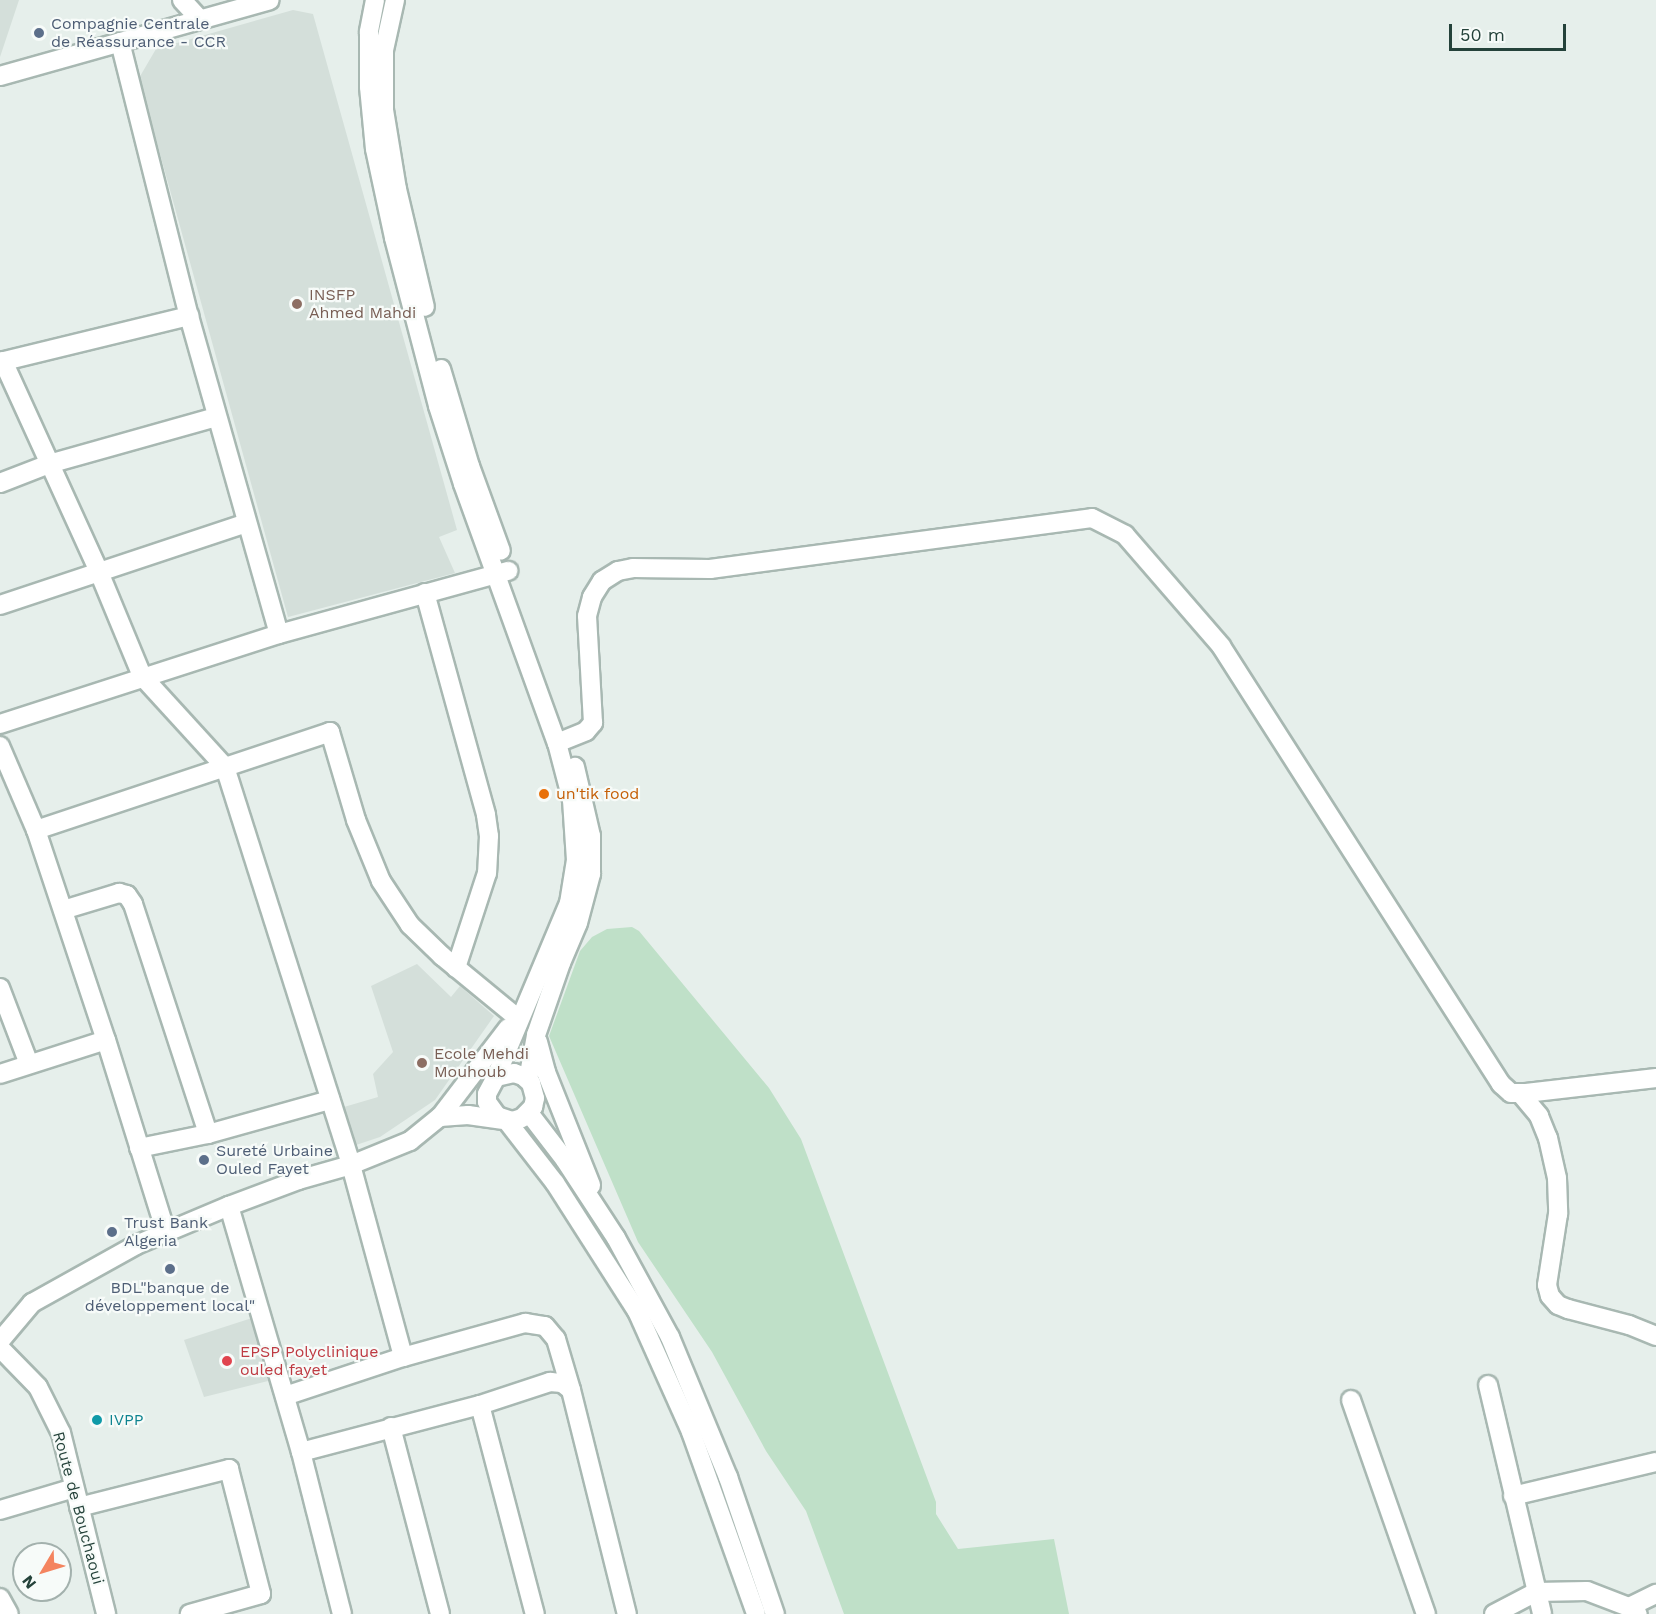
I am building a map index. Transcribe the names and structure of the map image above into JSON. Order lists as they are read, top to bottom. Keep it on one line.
{"streets":{"street":["Route de Bouchaoui"]},"places":["Compagnie Centrale de Réassurance - CCR","INSFP Ahmed Mahdi","un'tik food","Ecole Mehdi Mouhoub","Sureté Urbaine Ouled Fayet","Trust Bank Algeria","BDL\"banque de développement local\"","EPSP Polyclinique ouled fayet","IVPP"],"scale_bar":"50 m","north":"bottom left"}
